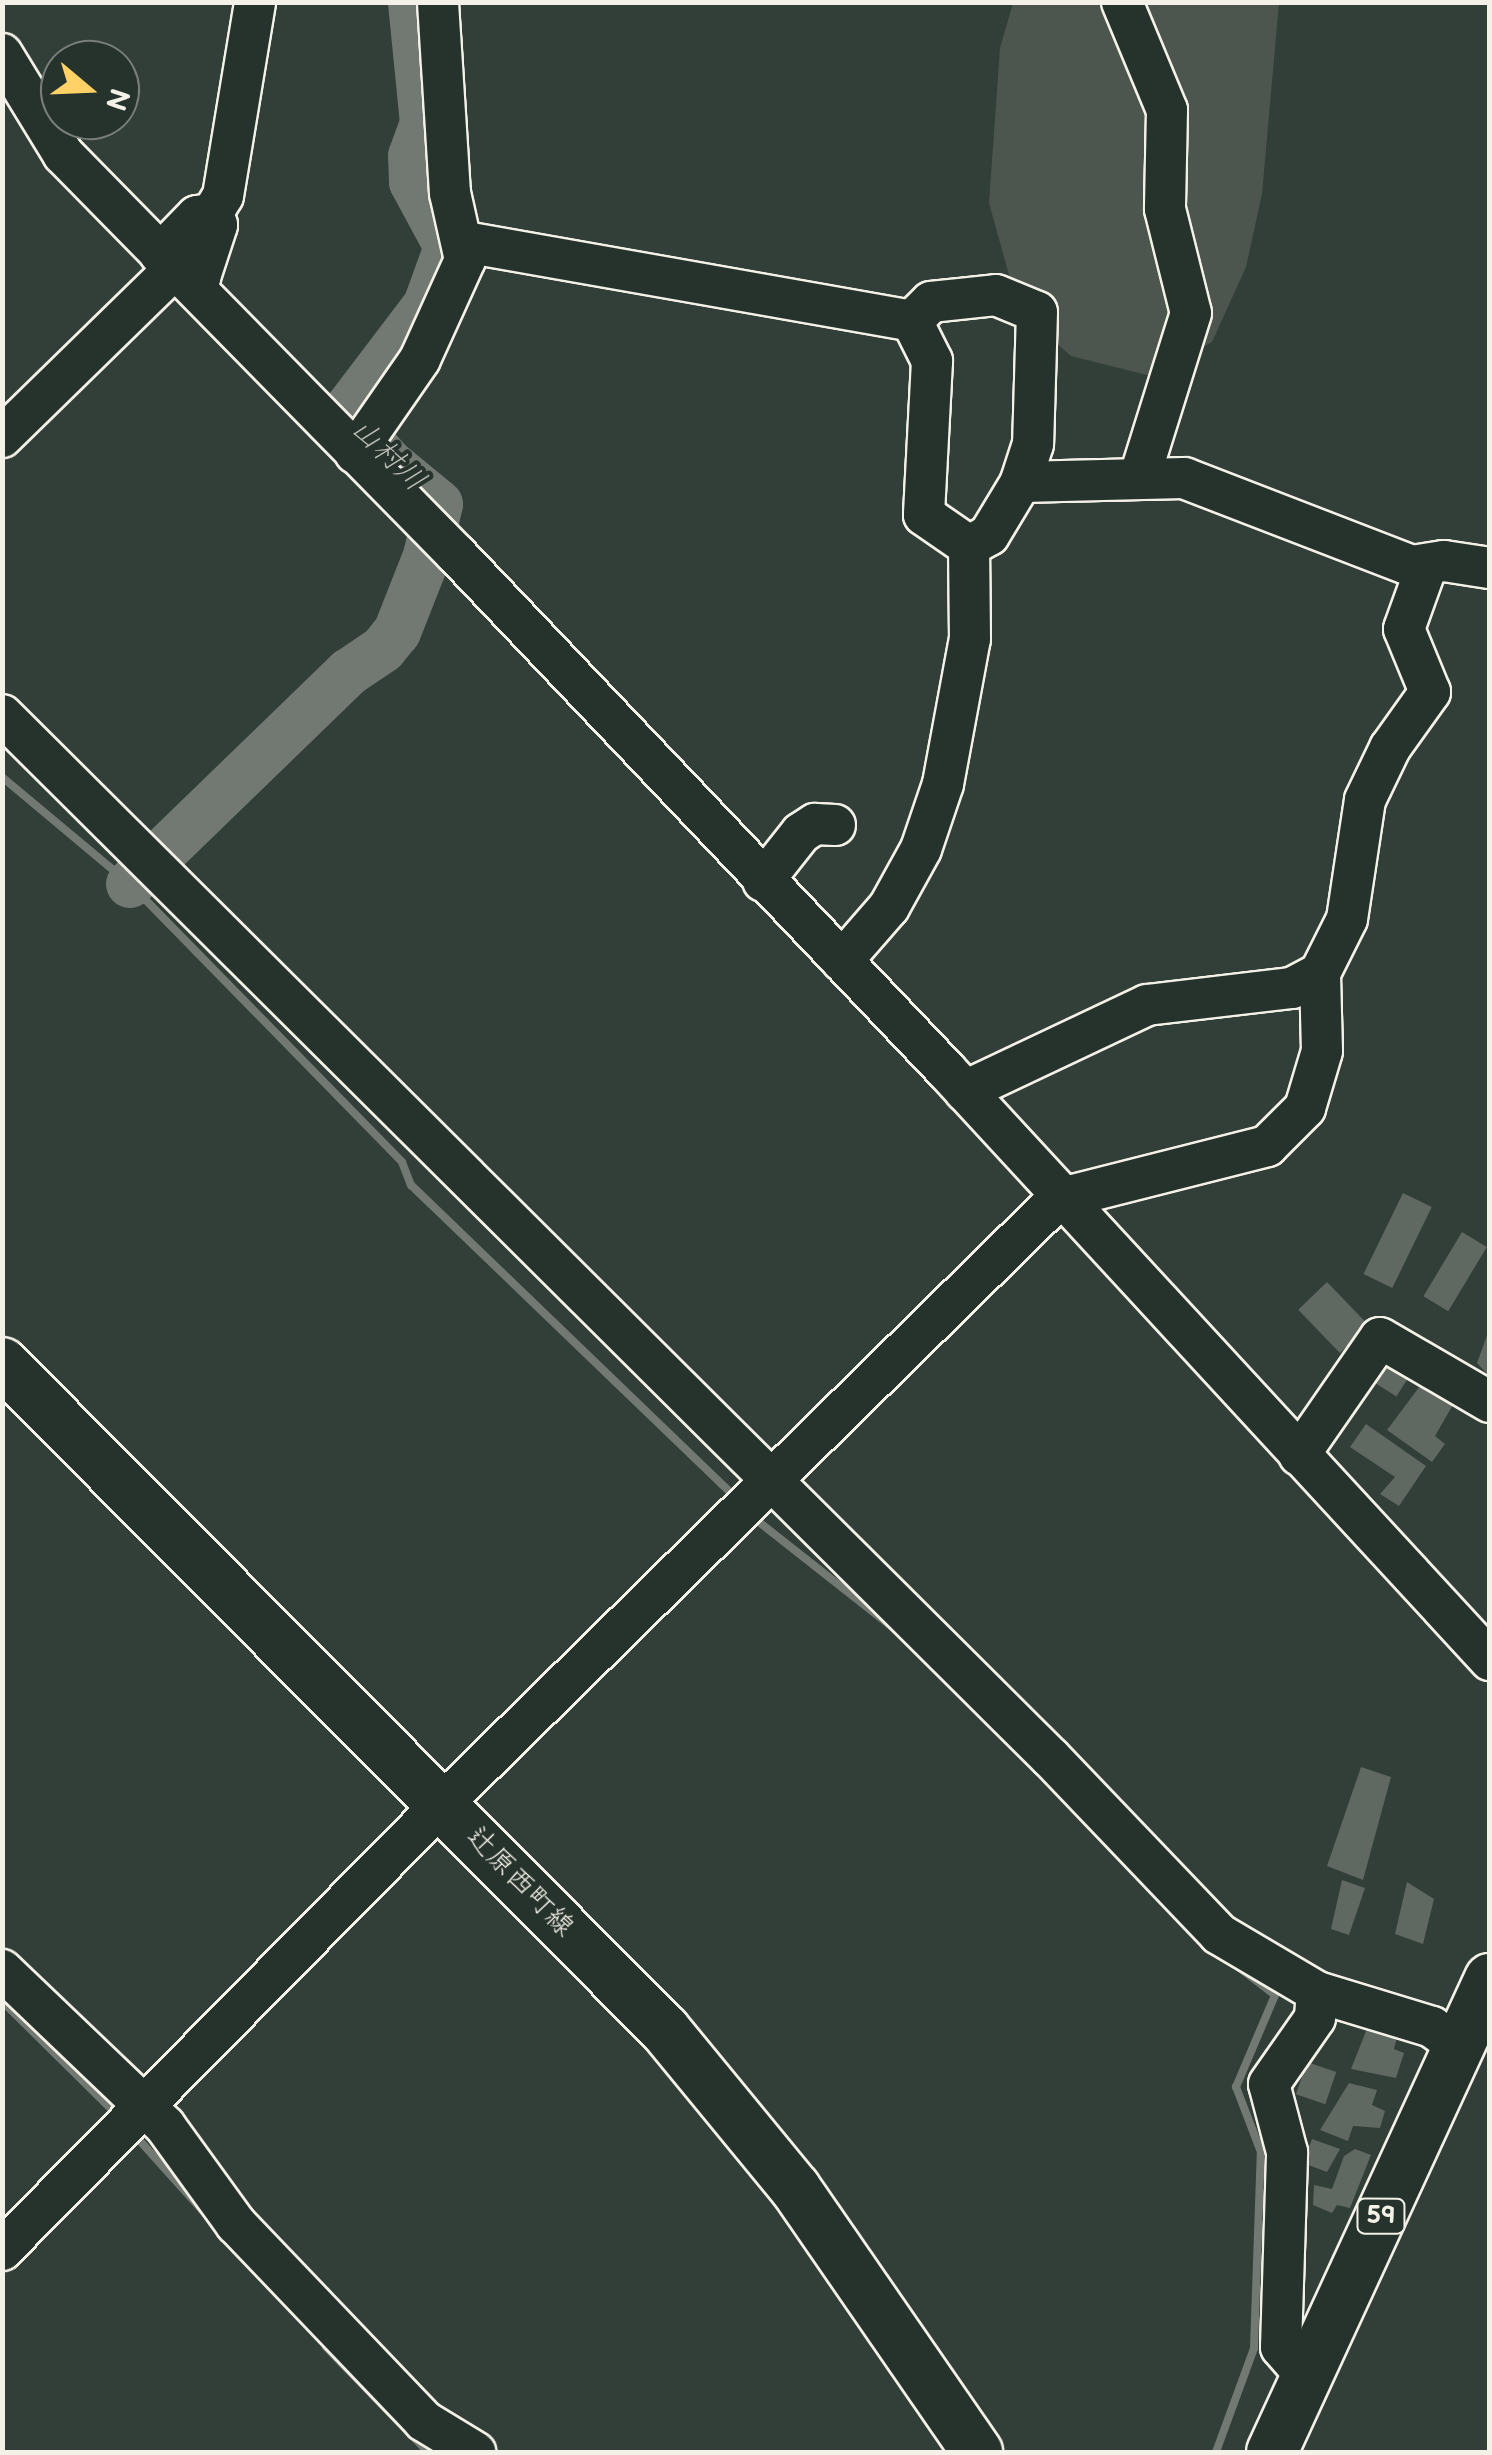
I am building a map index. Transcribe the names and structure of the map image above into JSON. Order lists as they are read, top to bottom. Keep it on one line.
{"streets":{"main road":["辻原西町線","59"]},"water":["山村川"],"north":"right"}
